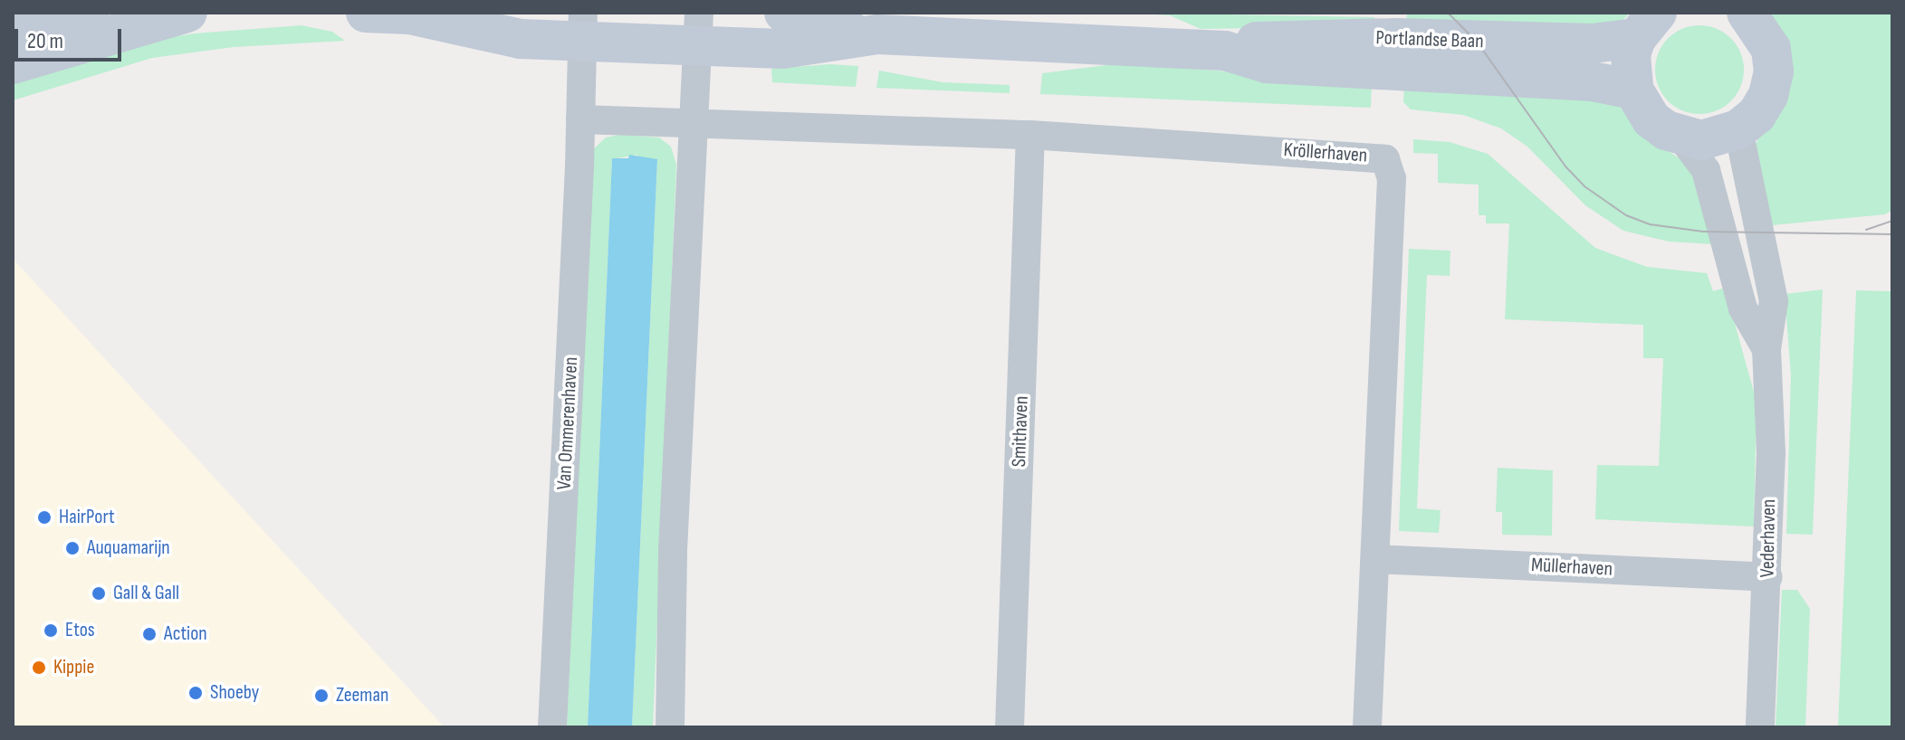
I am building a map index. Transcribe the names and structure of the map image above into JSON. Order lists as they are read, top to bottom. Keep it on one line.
{"streets":{"street":["Portlandse Baan","Kröllerhaven","Van Ommerenhaven","Smithaven","Vederhaven","Müllerhaven"]},"crossings":[["Portlandse Baan","Van Ommerenhaven"],["Kröllerhaven","Smithaven"],["Kröllerhaven","Müllerhaven"],["Vederhaven","Müllerhaven"]],"places":["HairPort","Auquamarijn","Gall & Gall","Etos","Action","Kippie","Shoeby","Zeeman"],"scale_bar":"20 m"}
